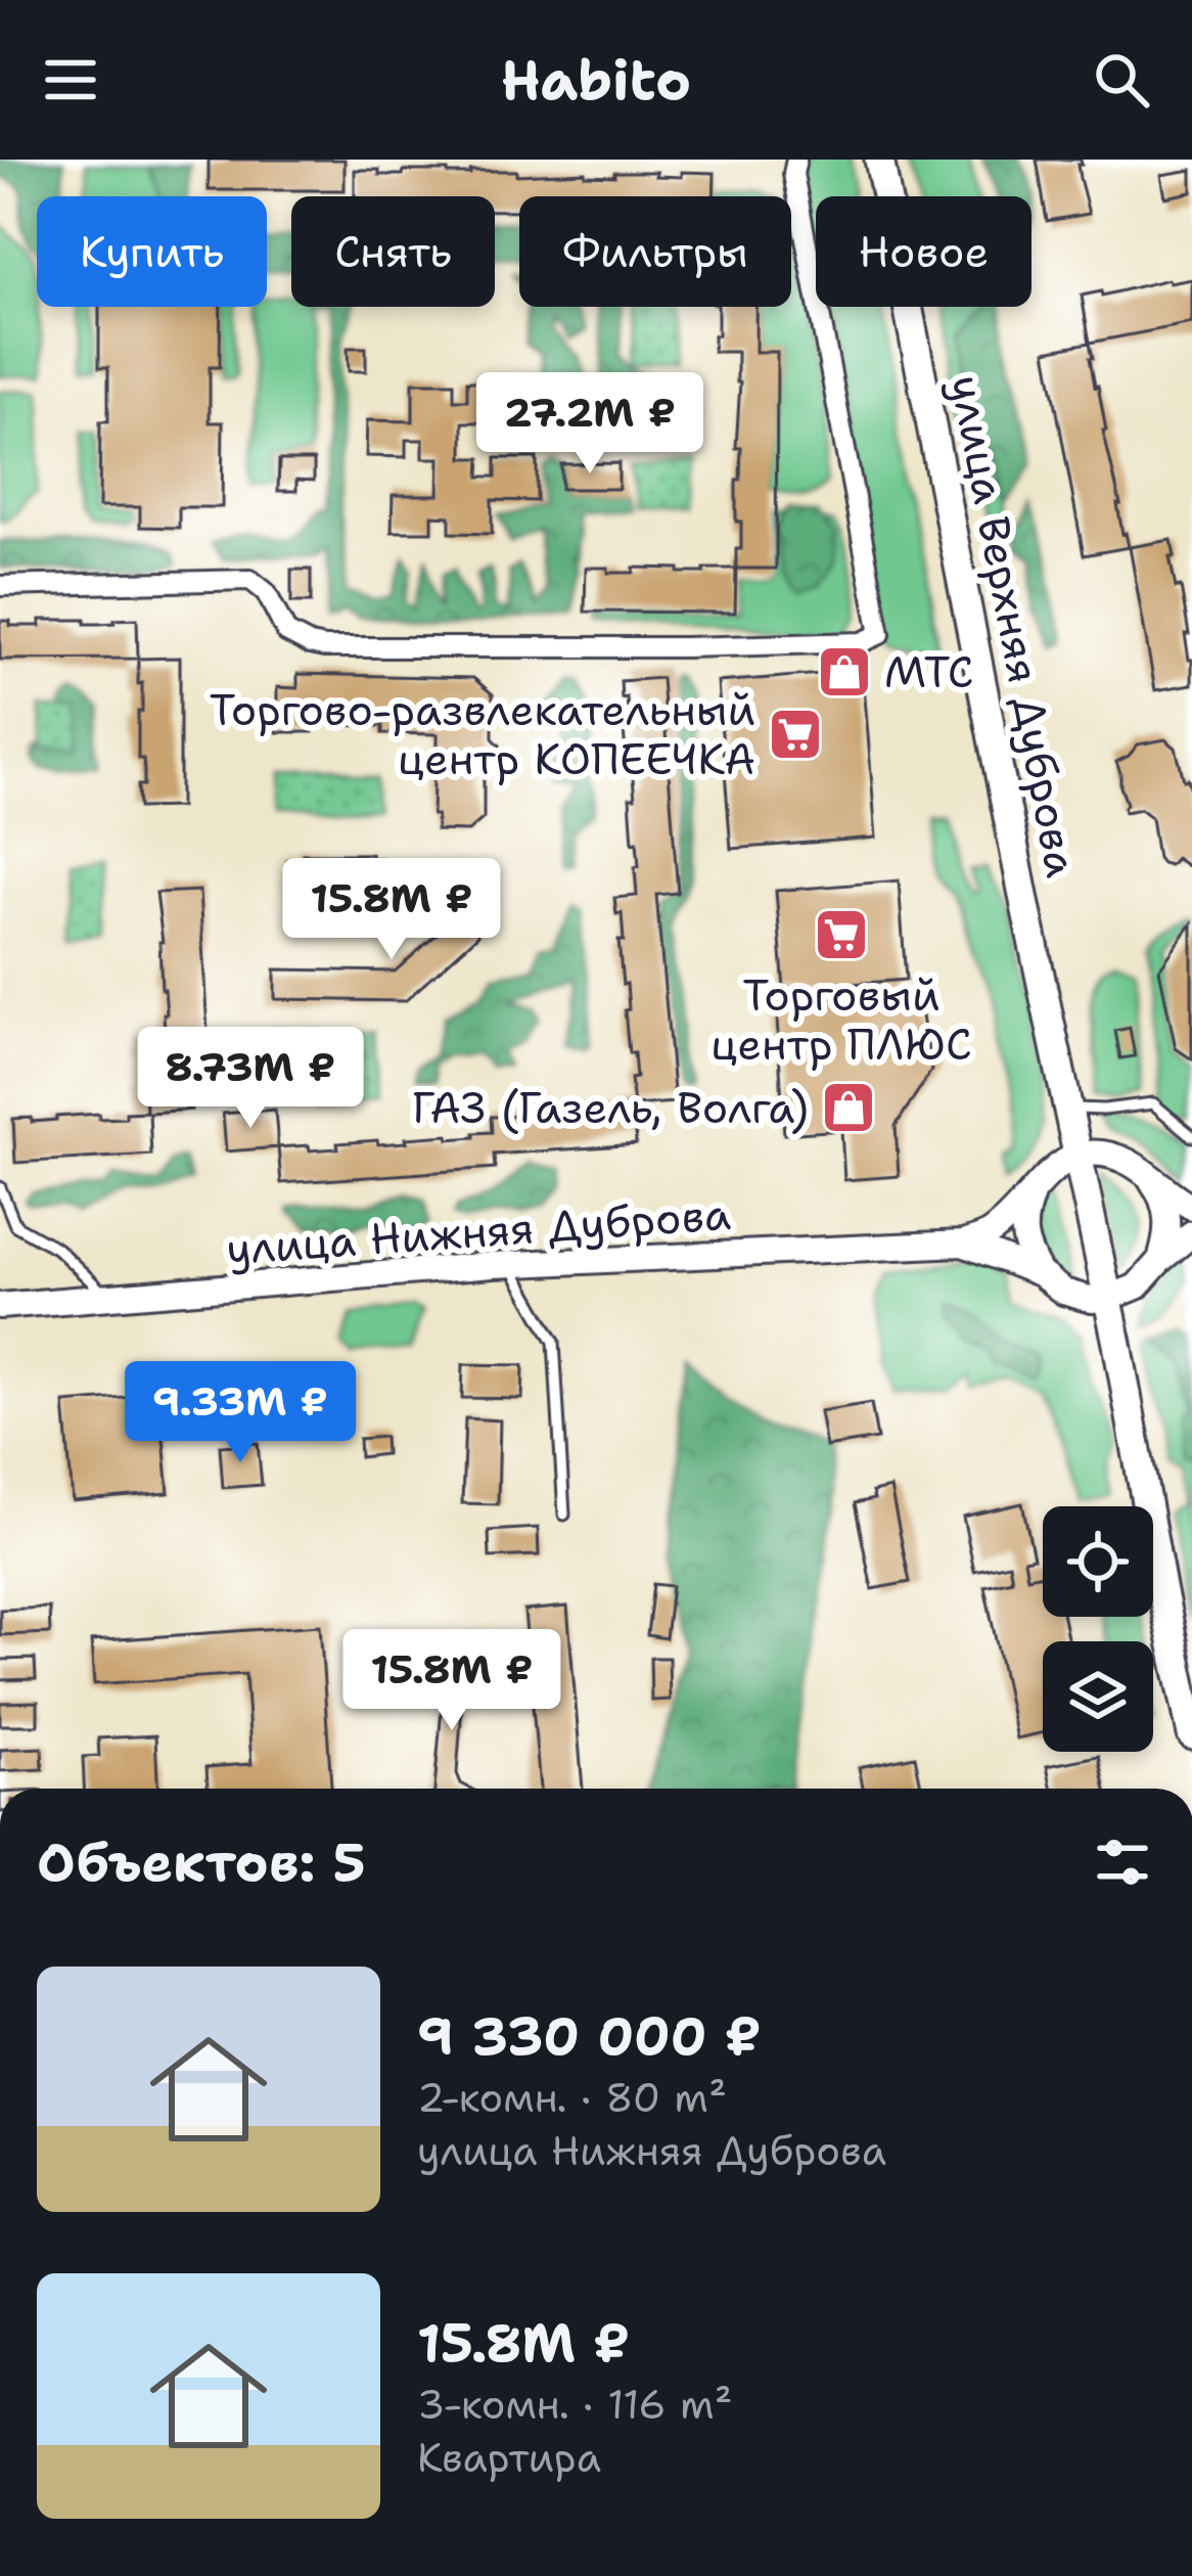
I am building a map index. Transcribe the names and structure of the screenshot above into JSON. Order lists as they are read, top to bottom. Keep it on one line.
{"streets":{"main road":["улица Верхняя Дуброва"],"street":["улица Нижняя Дуброва"]},"crossings":[["улица Верхняя Дуброва","улица Нижняя Дуброва"]],"places":{"shop":["МТС","ГАЗ (Газель, Волга)"],"supermarket":["Торгово-развлекательный центр КОПЕЕЧКА","Торговый центр ПЛЮС"]},"page":{"header":"Habito","chip":["Купить","Снять","Фильтры","Новое"],"price":["27.2M ₽","15.8M ₽","8.73M ₽","9.33M ₽","15.8M ₽"],"heading":"Объектов: 5","list":[{"name":"9 330 000 ₽","note":"2-комн. · 80 m² · улица Нижняя Дуброва"},{"name":"15.8M ₽","note":"3-комн. · 116 m² · Квартира"}]}}
